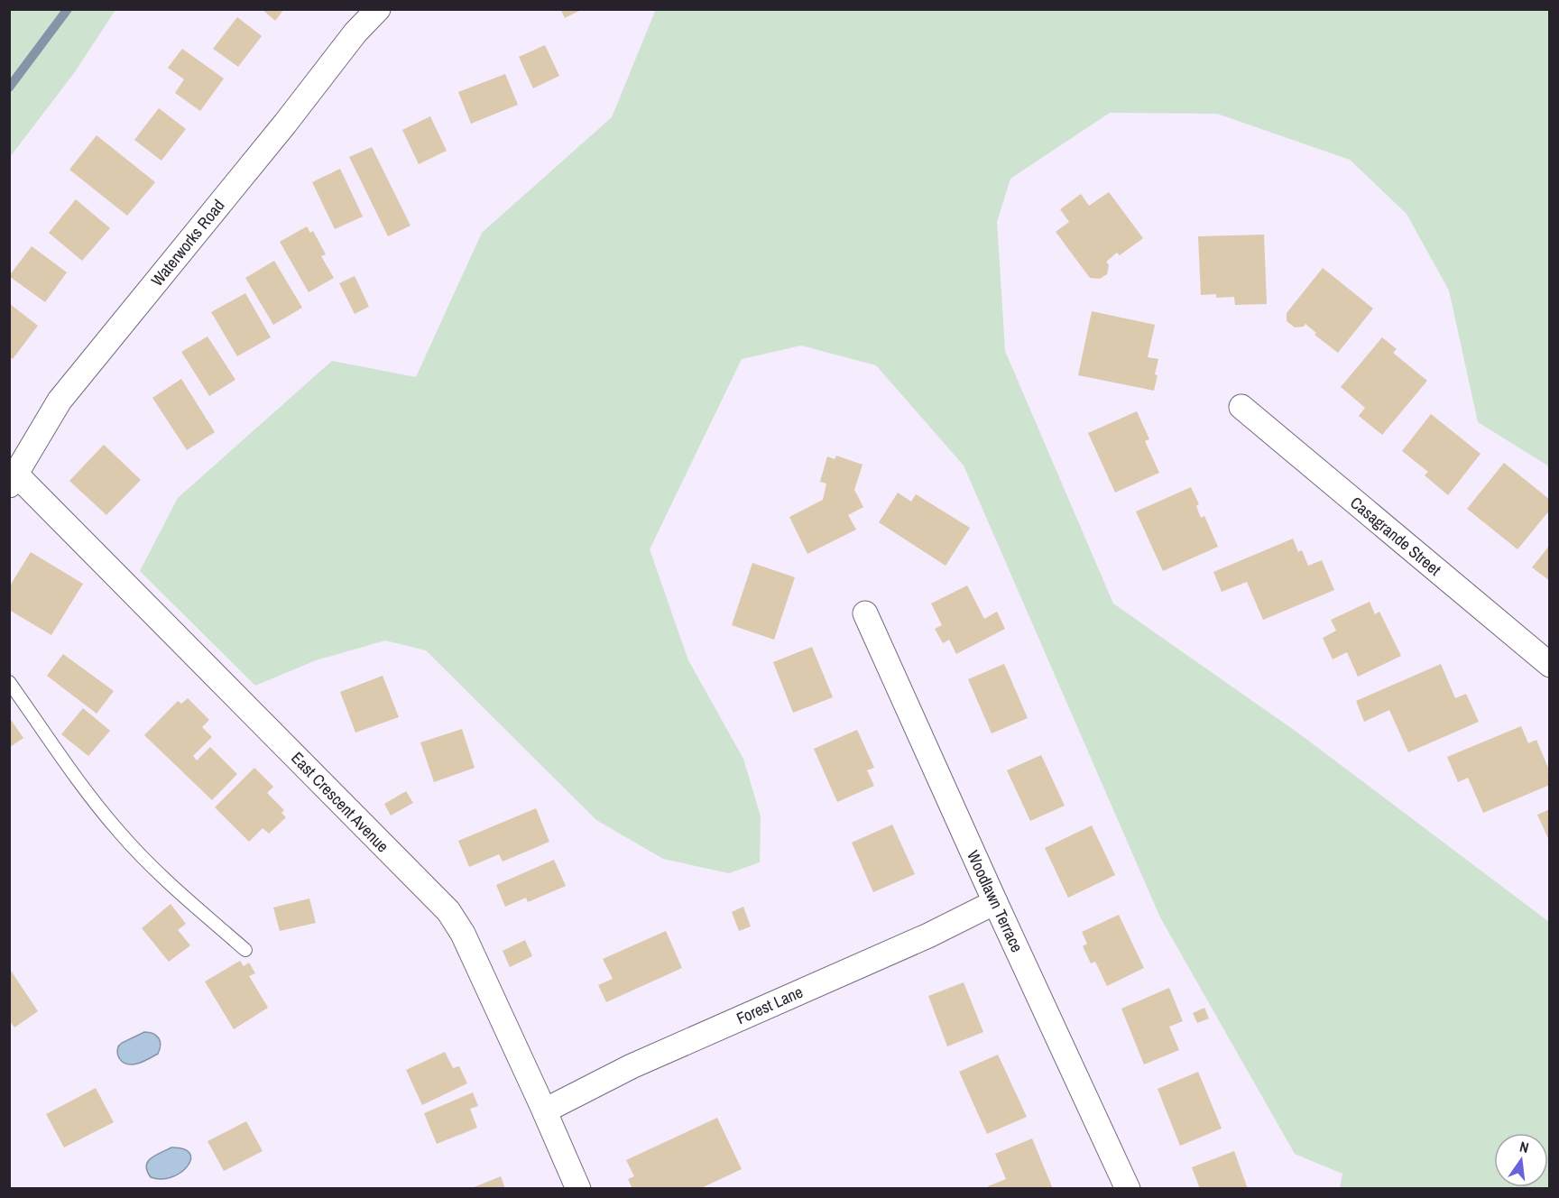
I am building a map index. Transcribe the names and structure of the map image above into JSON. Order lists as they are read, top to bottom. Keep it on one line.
{"streets":{"street":["Waterworks Road","Casagrande Street","East Crescent Avenue","Woodlawn Terrace","Forest Lane"]},"crossings":[["Waterworks Road","East Crescent Avenue"],["East Crescent Avenue","Forest Lane"],["Woodlawn Terrace","Forest Lane"]],"north":"top"}
